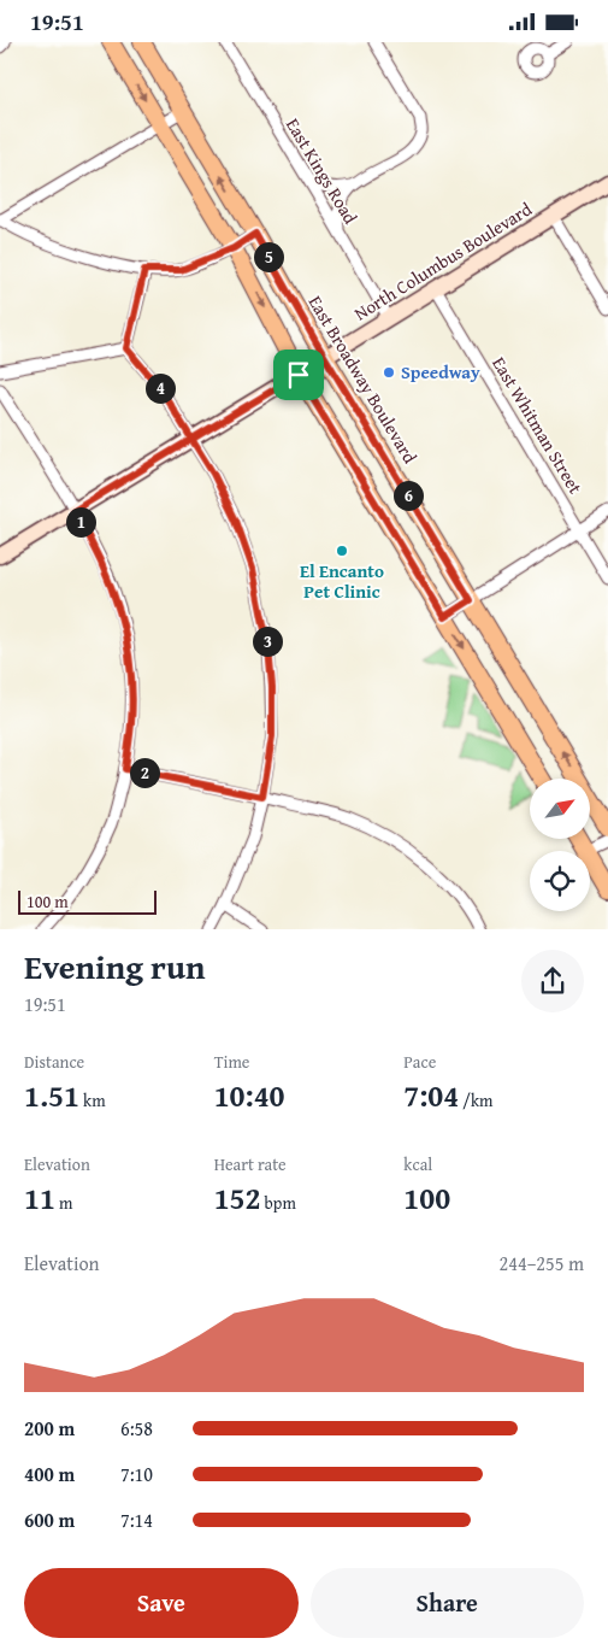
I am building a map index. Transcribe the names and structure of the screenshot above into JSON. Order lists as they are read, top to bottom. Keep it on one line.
{"streets":{"main road":["East Broadway Boulevard"],"street":["East Kings Road","North Columbus Boulevard","East Whitman Street"]},"crossings":[["East Kings Road","North Columbus Boulevard"],["North Columbus Boulevard","East Broadway Boulevard"],["North Columbus Boulevard","East Whitman Street"]],"places":["Speedway","El Encanto Pet Clinic"],"scale_bar":"100 m","north":"top right","page":{"status":"19:51","pins":["5","4","6","1","3","2"],"scale":"100 m","heading":["Evening run","19:51"],"stats":[["Distance","1.51 km"],["Time","10:40"],["Pace","7:04 /km"],["Elevation","11 m"],["Heart rate","152 bpm"],["kcal","100"]],"chart":["Elevation","244–255 m"],"list":[{"name":"200 m","note":"6:58"},{"name":"400 m","note":"7:10"},{"name":"600 m","note":"7:14"}],"buttons":["Save","Share"]}}
